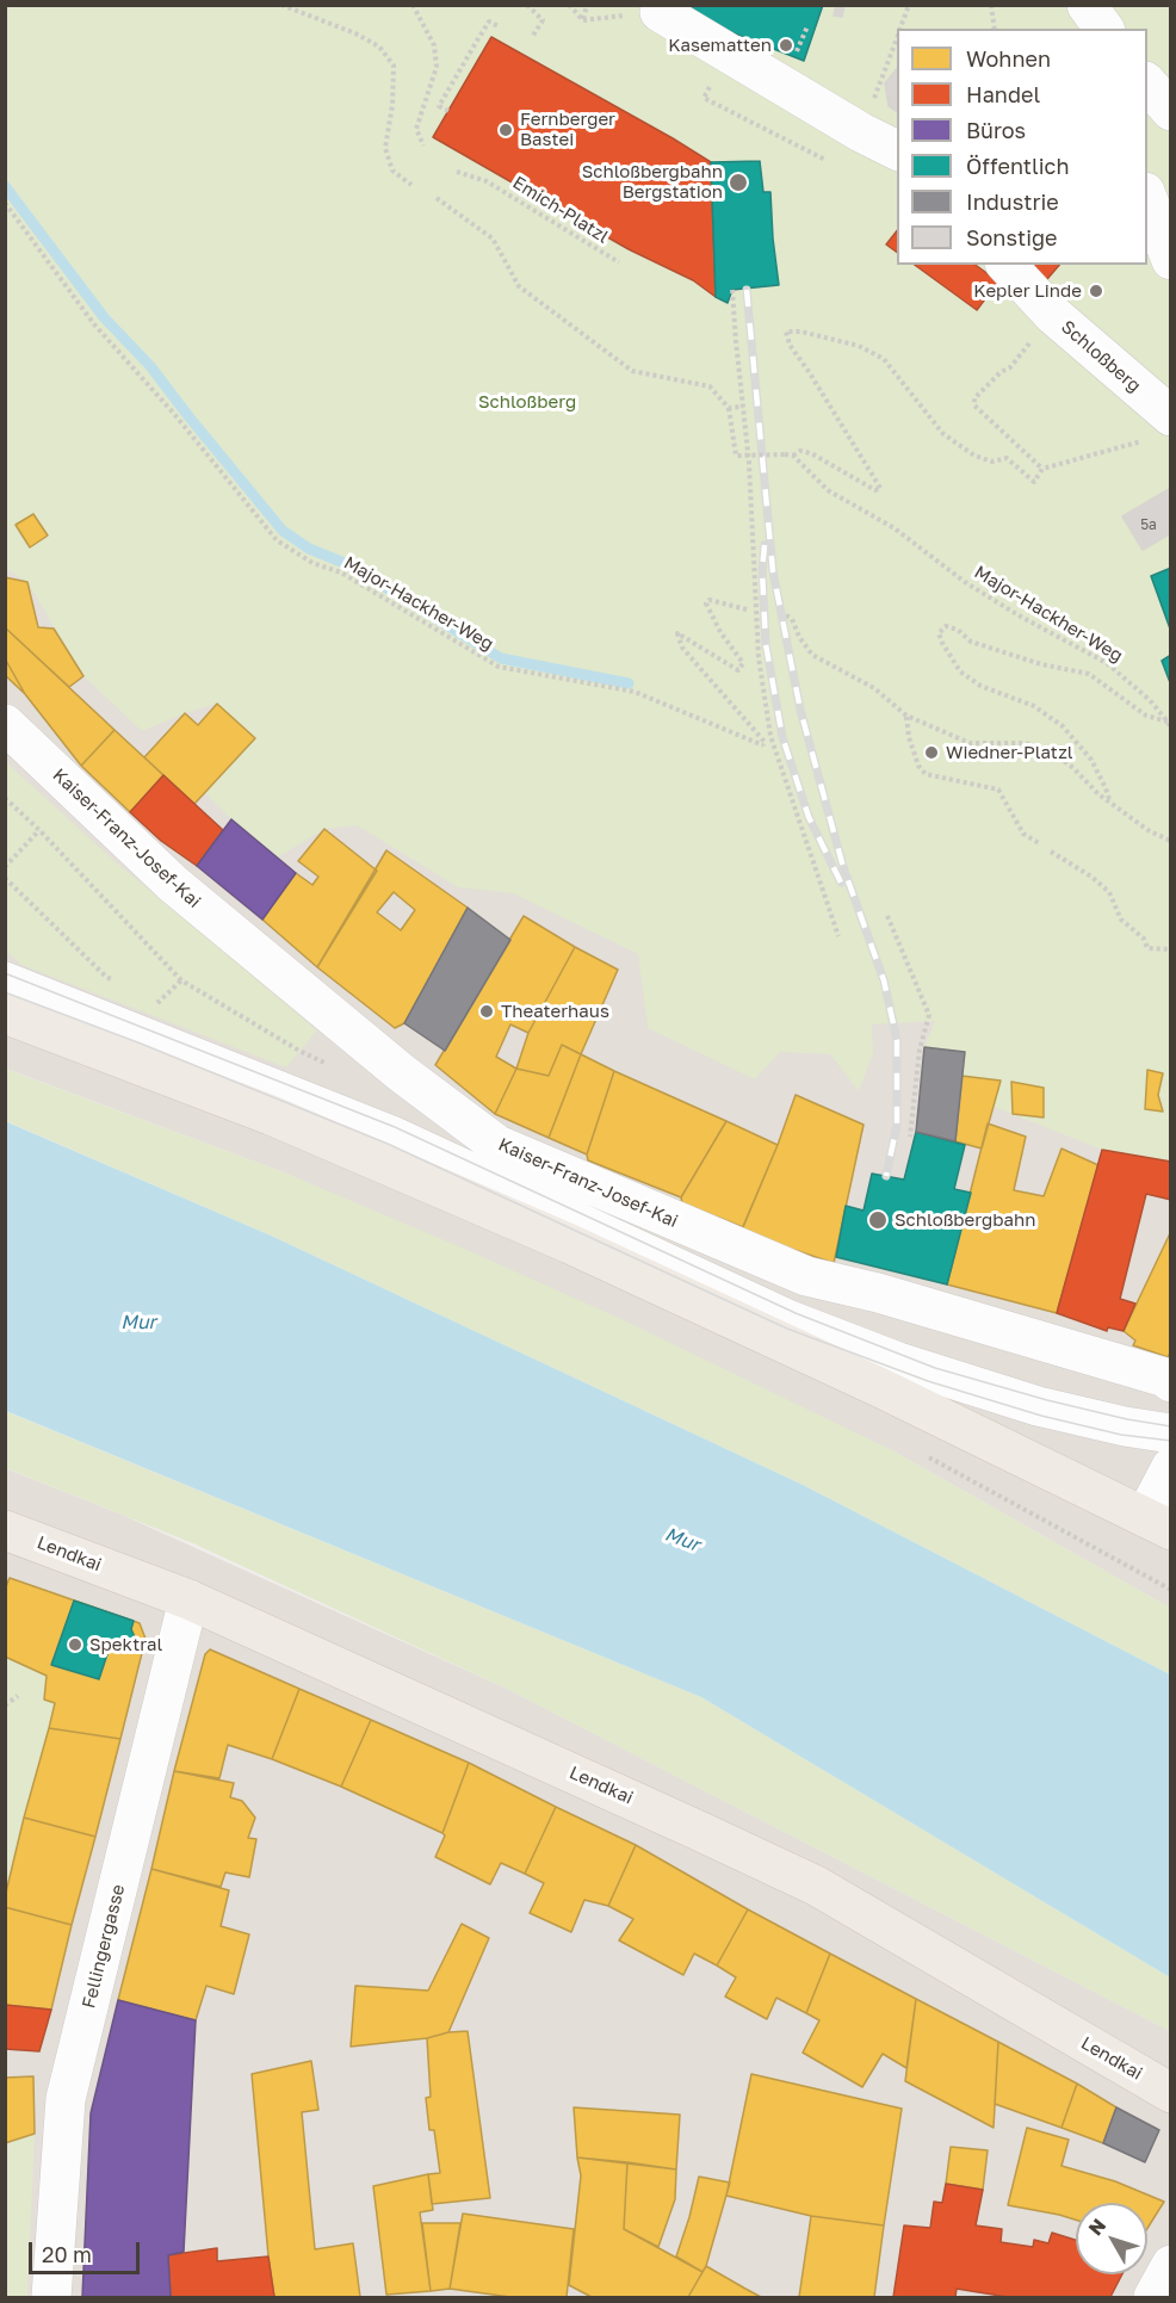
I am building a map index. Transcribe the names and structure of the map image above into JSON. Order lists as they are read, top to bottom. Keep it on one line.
{"streets":{"main road":["Lendkai"],"street":["Schloßberg","Kaiser-Franz-Josef-Kai","Fellingergasse"],"path":["Emich-Platzl","Major-Hackher-Weg"]},"crossings":[["Lendkai","Fellingergasse"]],"water":["Mur"],"parks":["Schloßberg"],"places":["Kasematten","Fernberger Bastei","Schloßbergbahn Bergstation","Kepler Linde","Wiedner-Platzl","Theaterhaus","Schloßbergbahn","Spektral"],"house_numbers":["5a"],"legend":["Wohnen","Handel","Büros","Öffentlich","Industrie","Sonstige"],"scale_bar":"20 m","north":"top left"}
